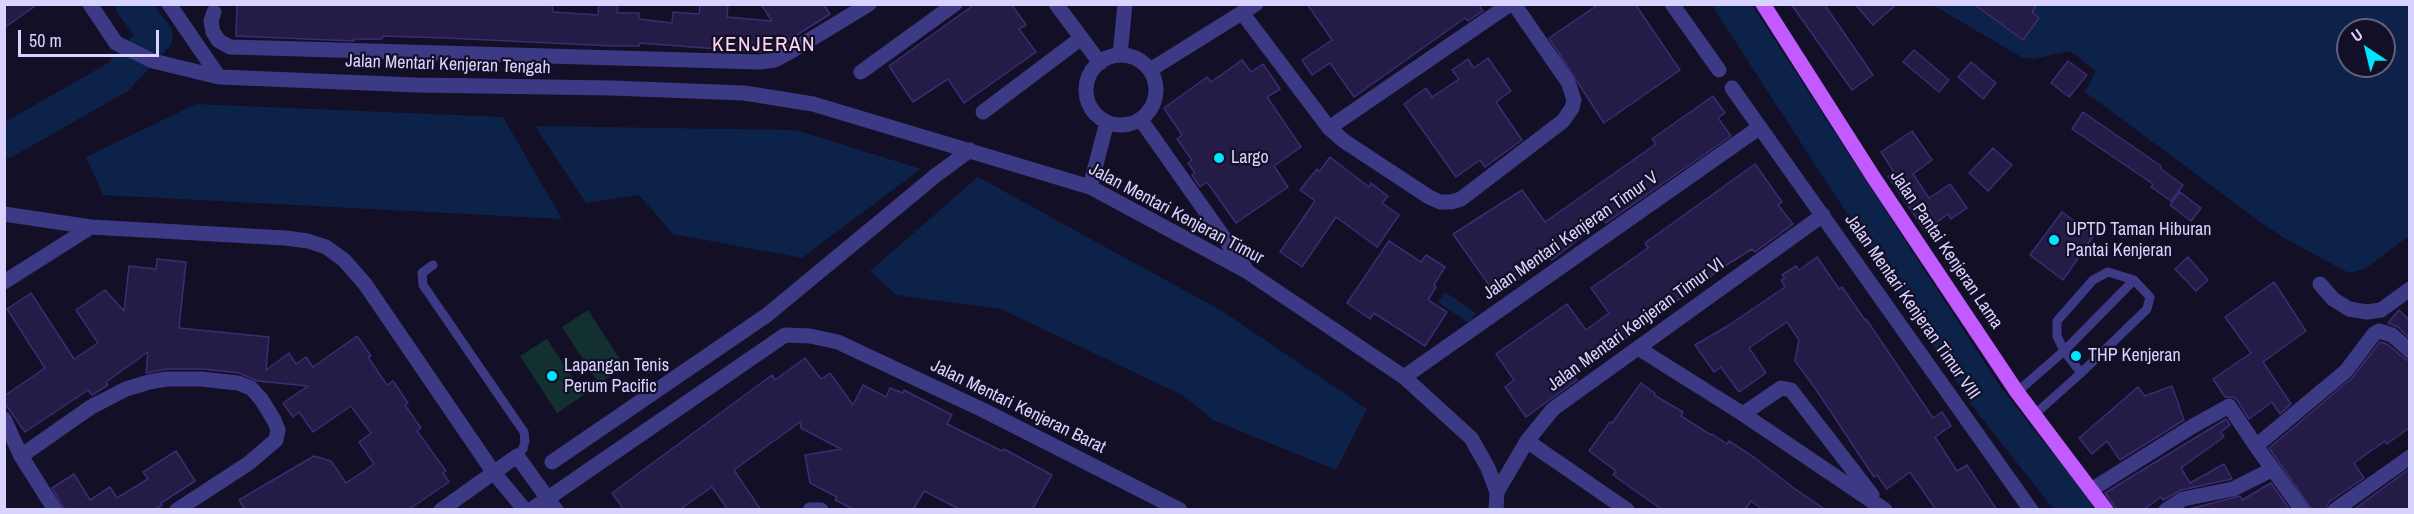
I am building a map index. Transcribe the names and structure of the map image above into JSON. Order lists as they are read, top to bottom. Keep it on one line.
{"streets":{"main road":["Jalan Pantai Kenjeran Lama"],"street":["Jalan Mentari Kenjeran Tengah","Jalan Mentari Kenjeran Timur","Jalan Mentari Kenjeran Timur V","Jalan Mentari Kenjeran Timur VIII","Jalan Mentari Kenjeran Timur VI","Jalan Mentari Kenjeran Barat"]},"crossings":[["Jalan Mentari Kenjeran Tengah","Jalan Mentari Kenjeran Timur"],["Jalan Mentari Kenjeran Timur","Jalan Mentari Kenjeran Timur V"],["Jalan Mentari Kenjeran Timur","Jalan Mentari Kenjeran Timur VI"],["Jalan Mentari Kenjeran Timur V","Jalan Mentari Kenjeran Timur VIII"],["Jalan Mentari Kenjeran Timur VIII","Jalan Mentari Kenjeran Timur VI"]],"districts":["KENJERAN"],"places":["Largo","UPTD Taman Hiburan Pantai Kenjeran","THP Kenjeran","Lapangan Tenis Perum Pacific"],"scale_bar":"50 m","north":"top left"}
